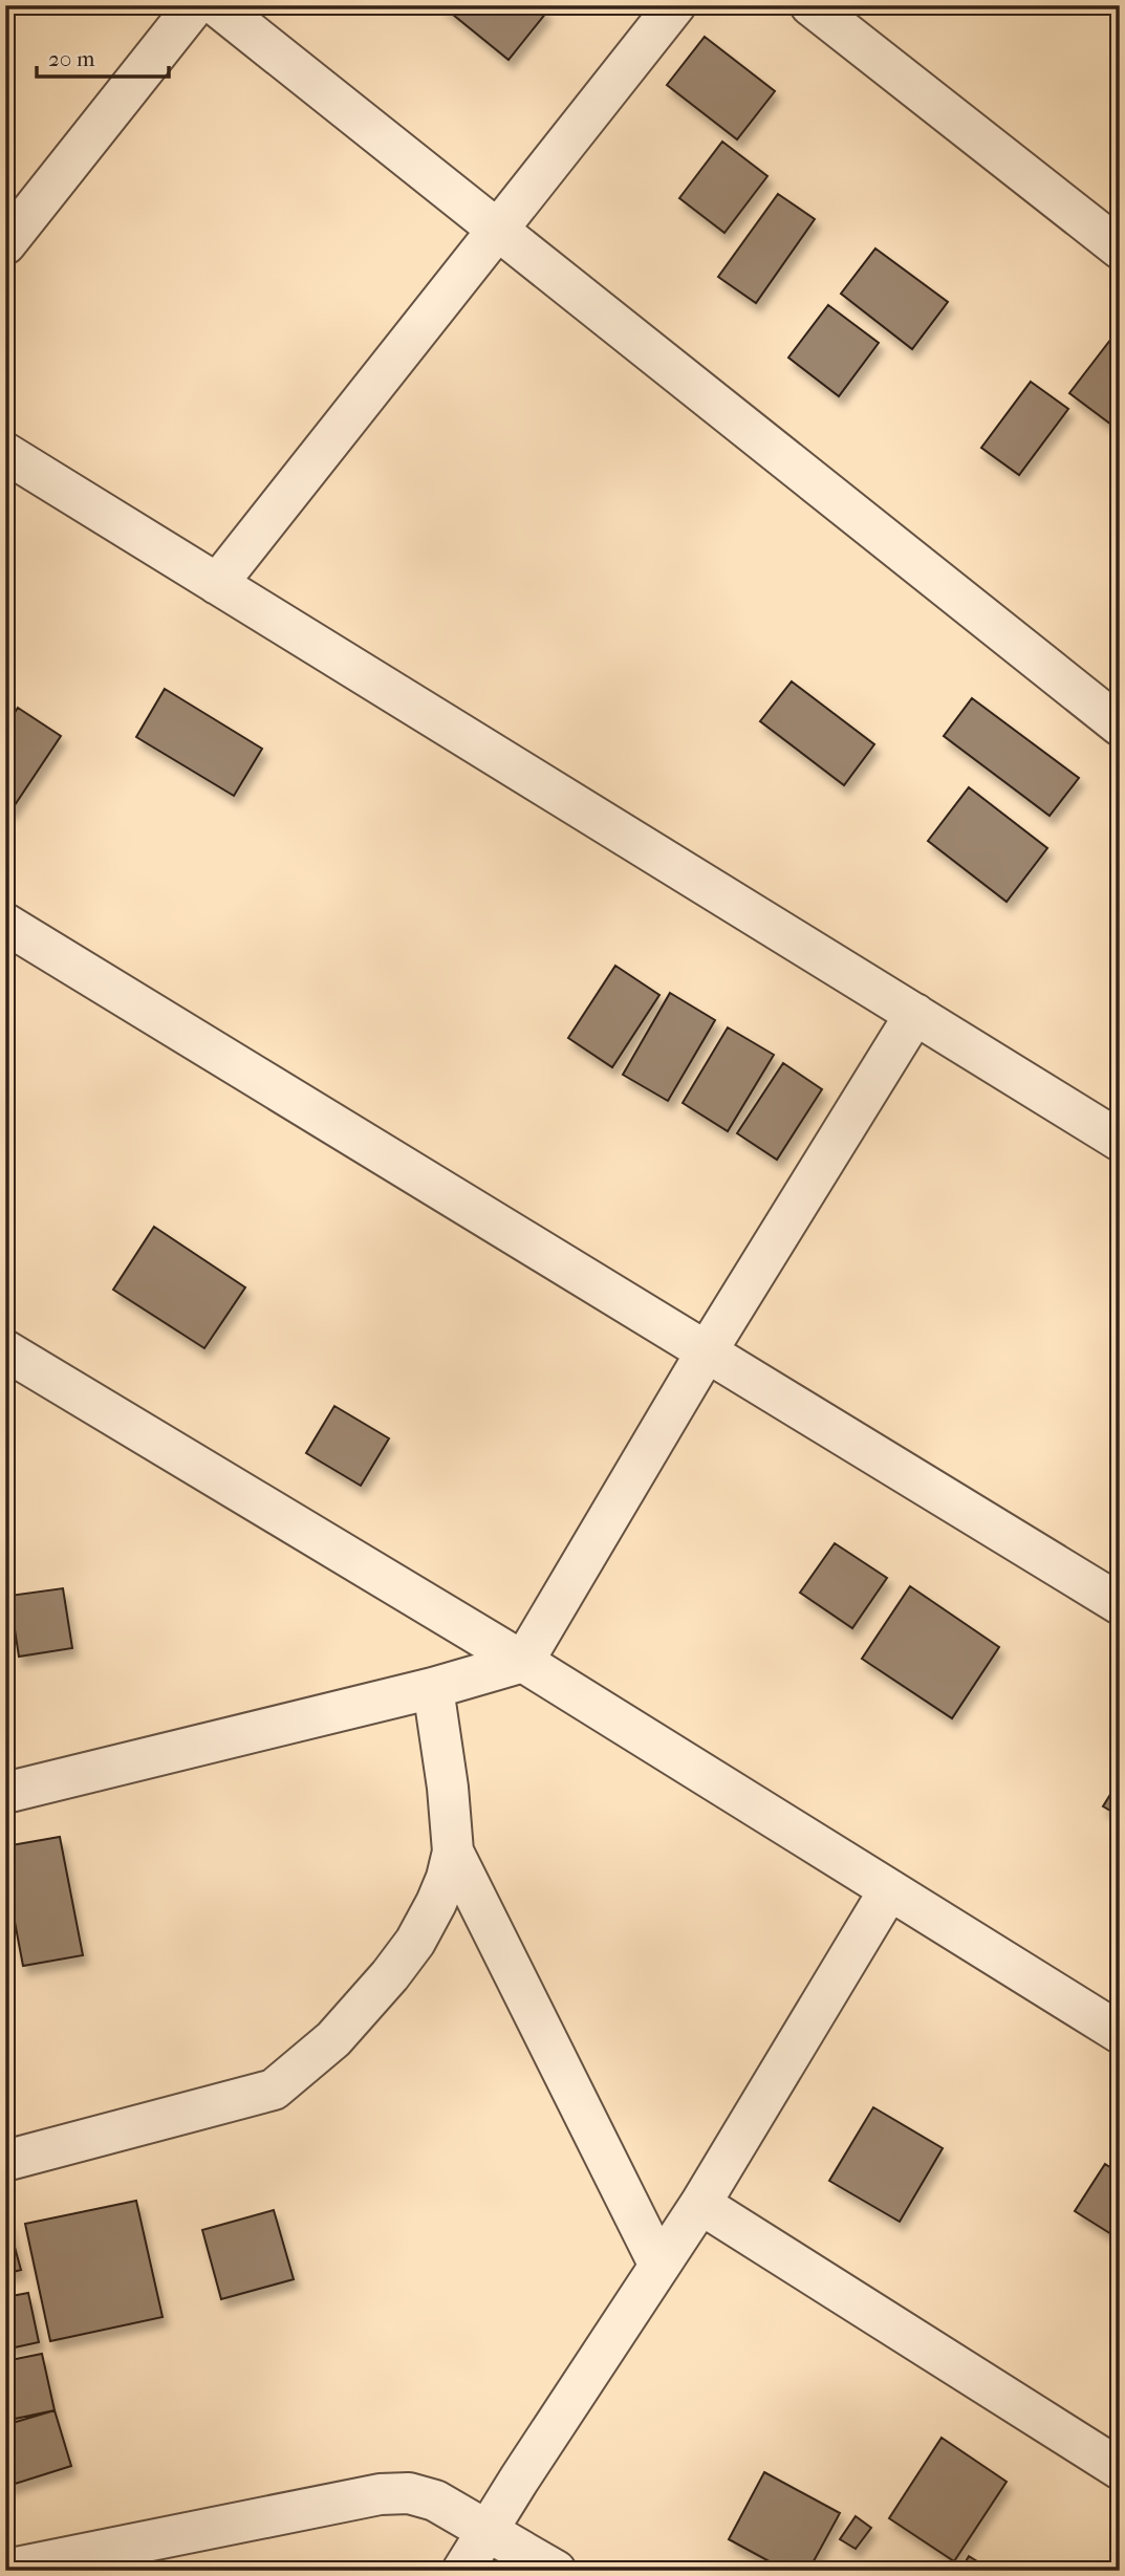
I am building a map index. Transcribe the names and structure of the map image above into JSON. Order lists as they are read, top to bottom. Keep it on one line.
{"scale_bar":"20 m"}
